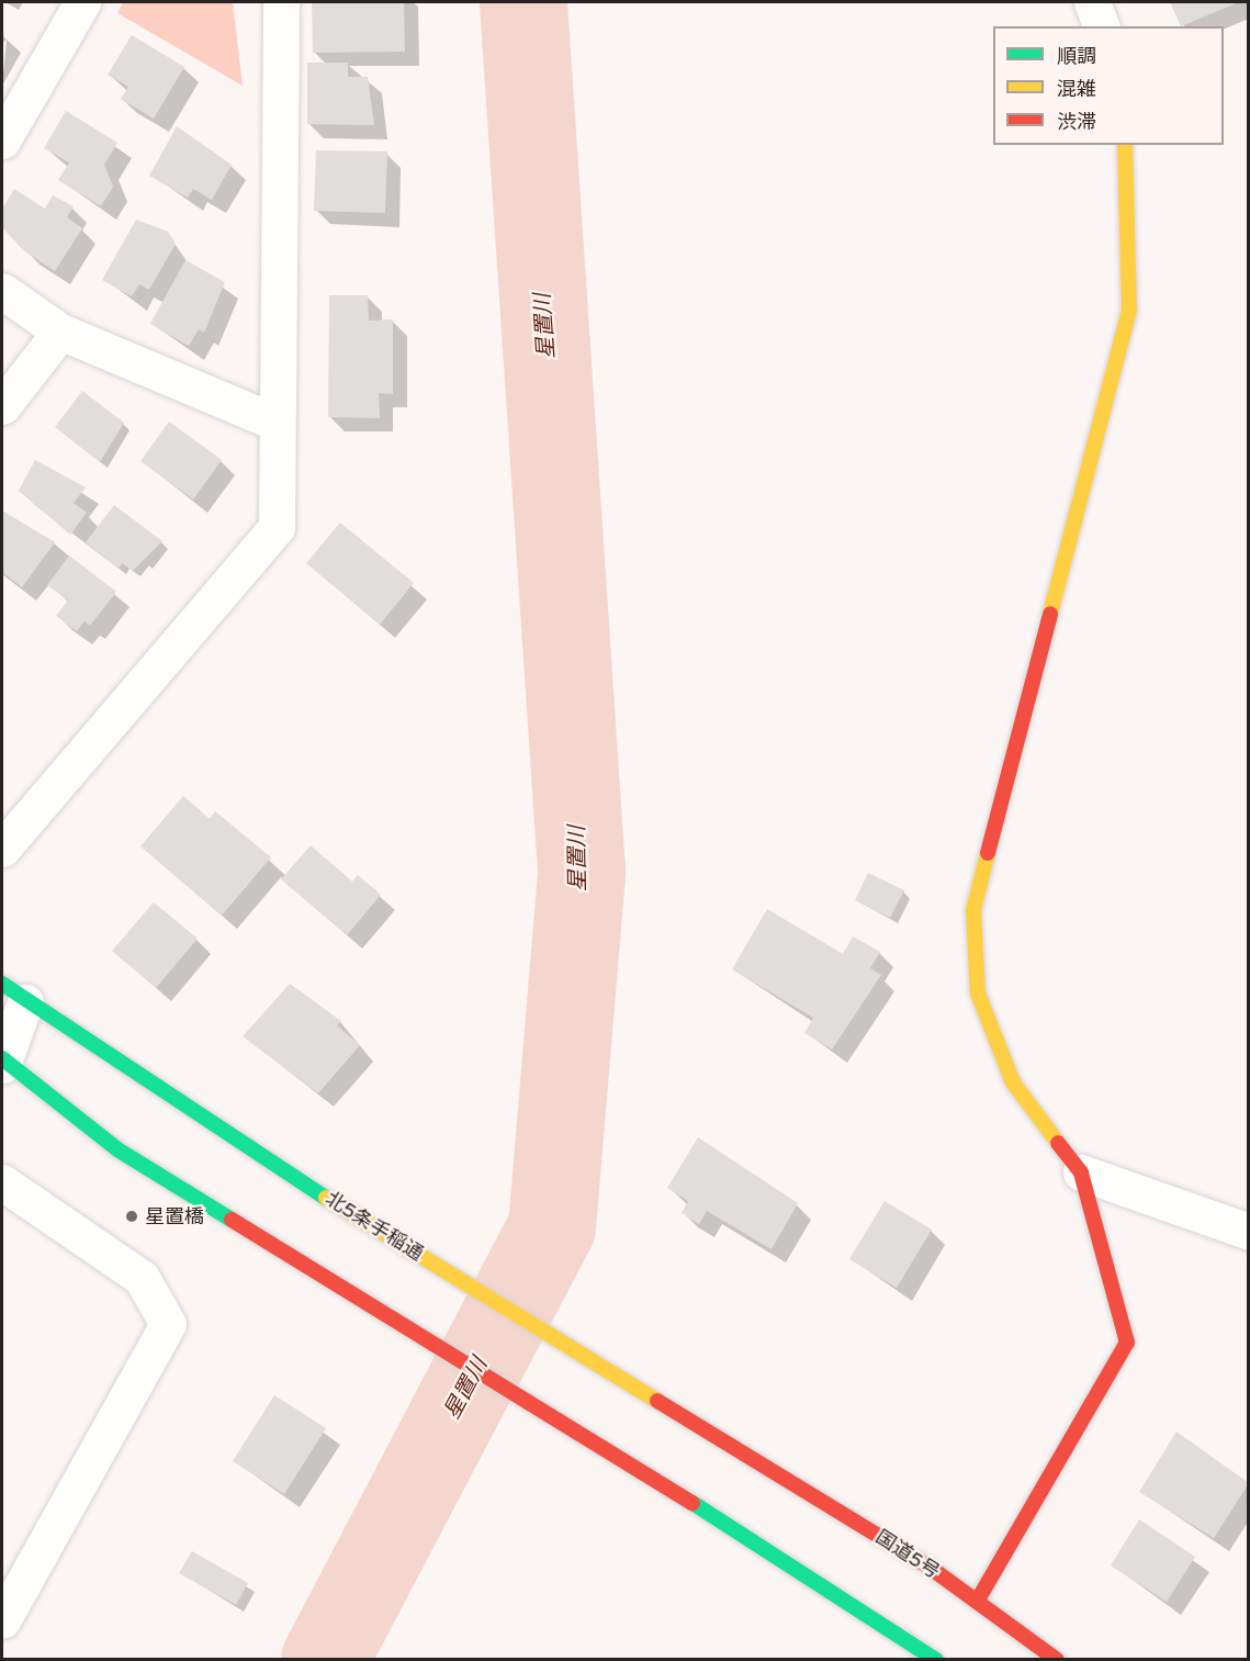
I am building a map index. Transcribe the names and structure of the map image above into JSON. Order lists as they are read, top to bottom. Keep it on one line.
{"streets":{"main road":["北5条手稲通","国道5号"]},"crossings":[["北5条手稲通","国道5号"]],"water":["星置川"],"places":["星置橋"],"legend":["順調","混雑","渋滞"]}
